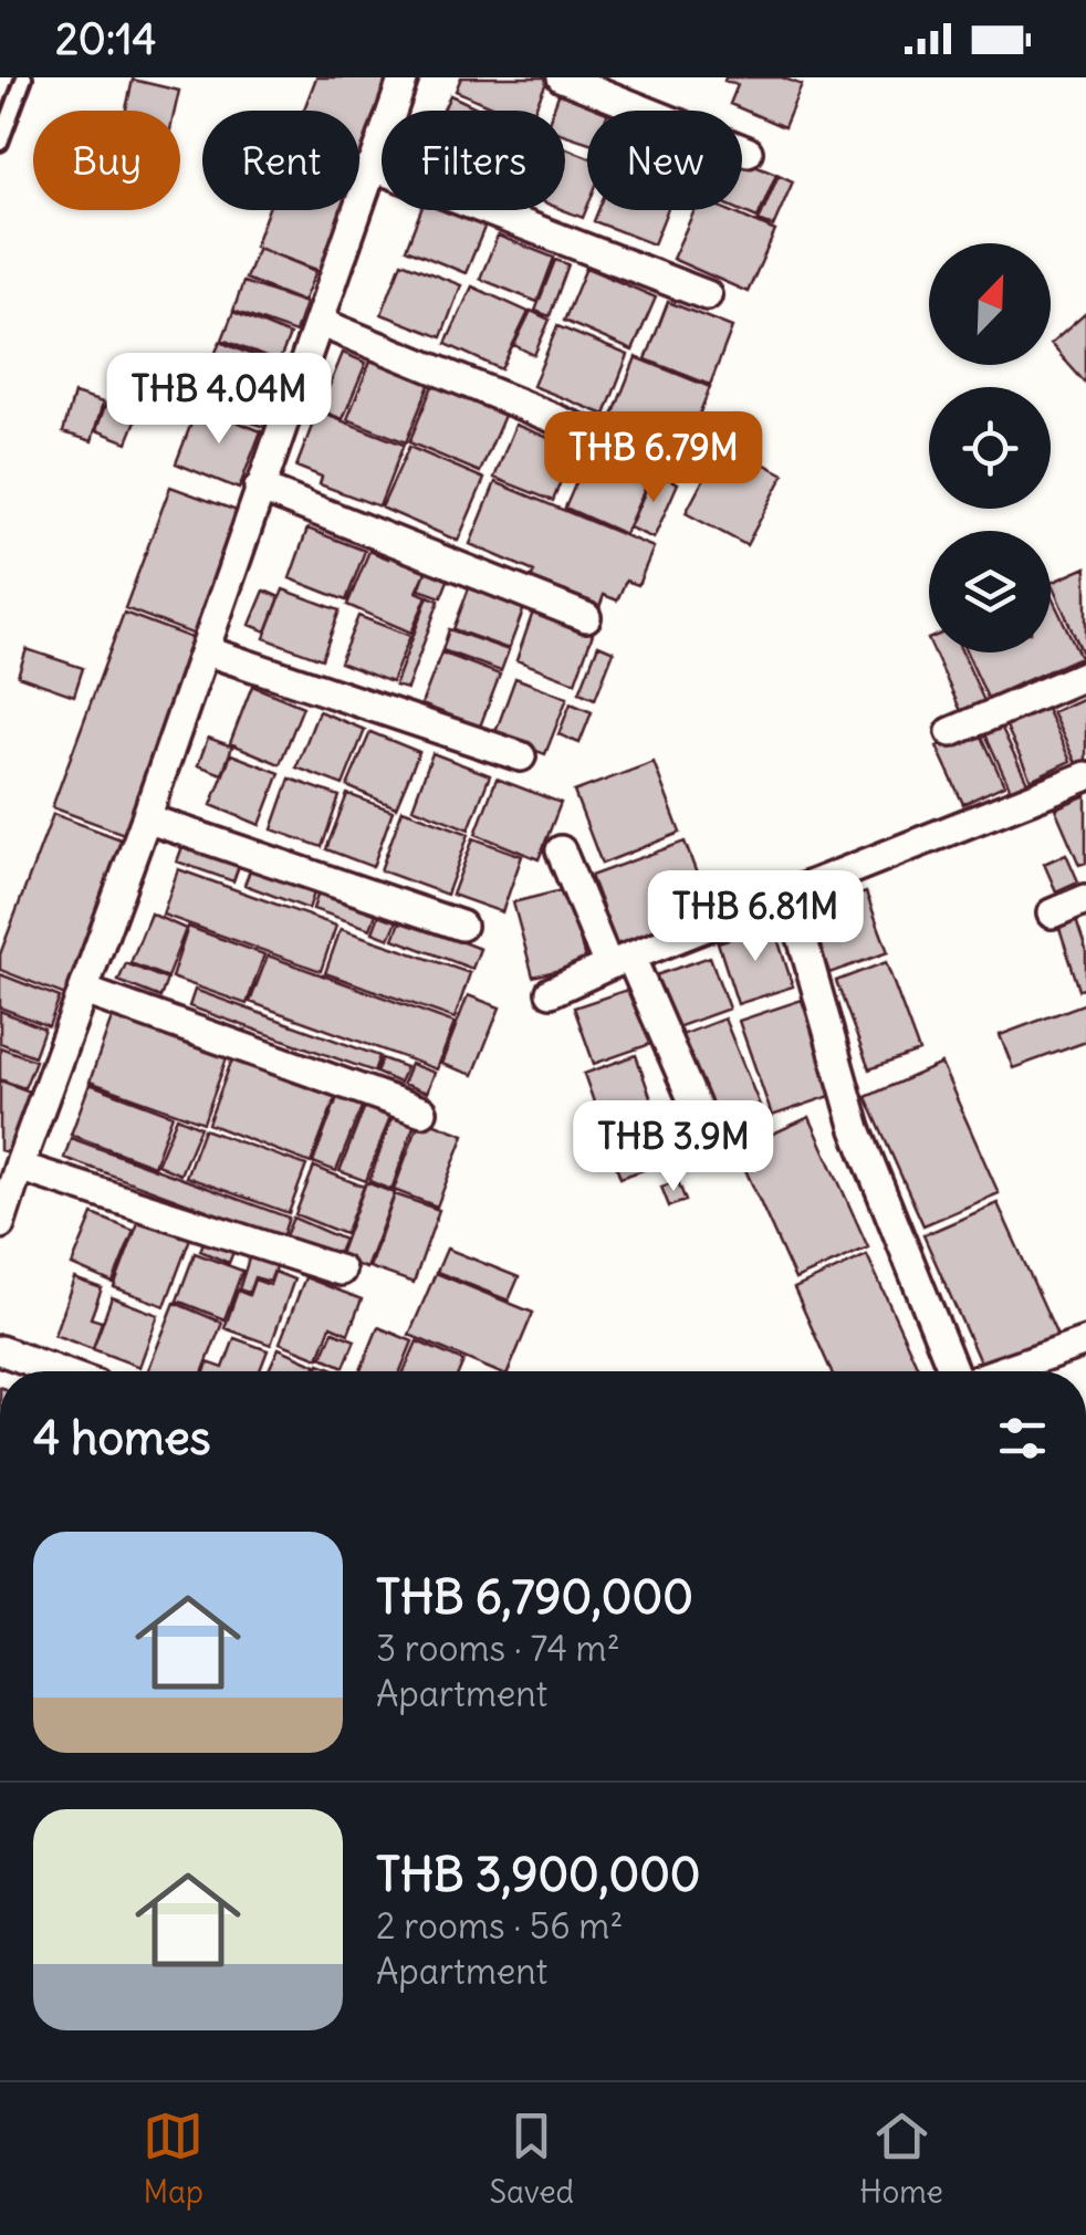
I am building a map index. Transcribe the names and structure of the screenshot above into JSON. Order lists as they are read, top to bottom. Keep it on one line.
{"north":"top right","page":{"status":"20:14","chip":["Buy","Rent","Filters","New"],"price":["THB 4.04M","THB 6.79M","THB 6.81M","THB 3.9M"],"heading":"4 homes","list":[{"name":"THB 6,790,000","note":"3 rooms · 74 m² · Apartment"},{"name":"THB 3,900,000","note":"2 rooms · 56 m² · Apartment"}],"tabs":["Map","Saved","Home"]}}
